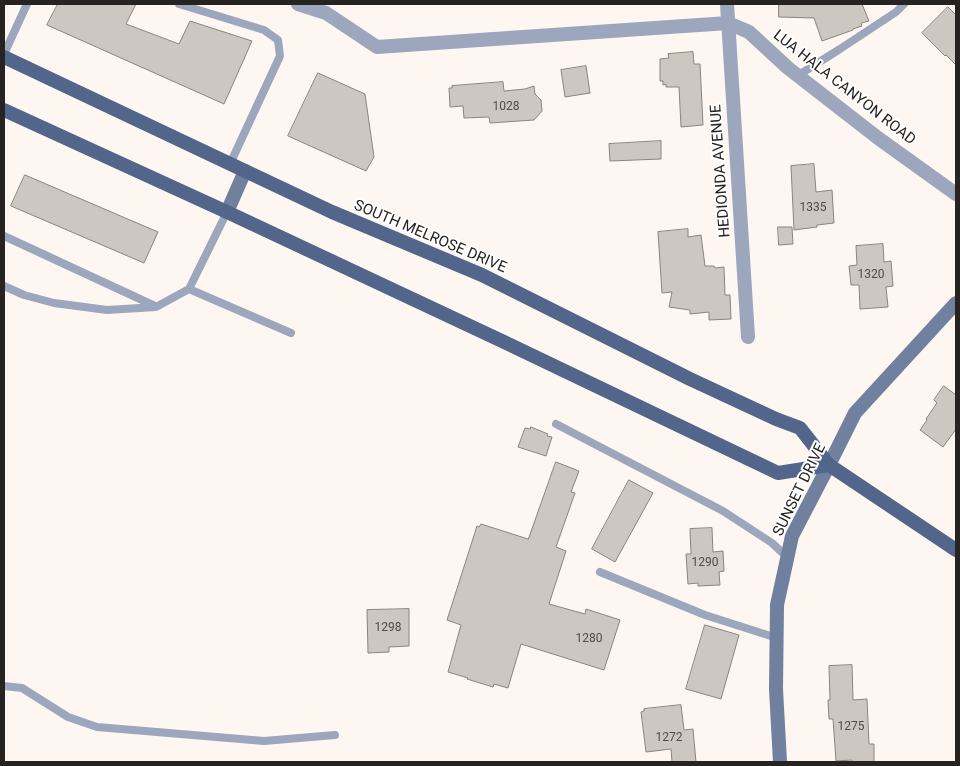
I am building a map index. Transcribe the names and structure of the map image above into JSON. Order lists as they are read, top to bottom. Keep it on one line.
{"streets":{"main road":["SOUTH MELROSE DRIVE","SUNSET DRIVE"],"street":["LUA HALA CANYON ROAD","HEDIONDA AVENUE"]},"crossings":[["LUA HALA CANYON ROAD","HEDIONDA AVENUE"],["SOUTH MELROSE DRIVE","SUNSET DRIVE"]],"house_numbers":["1028","1335","1320","1290","1298","1280","1275","1272"]}
